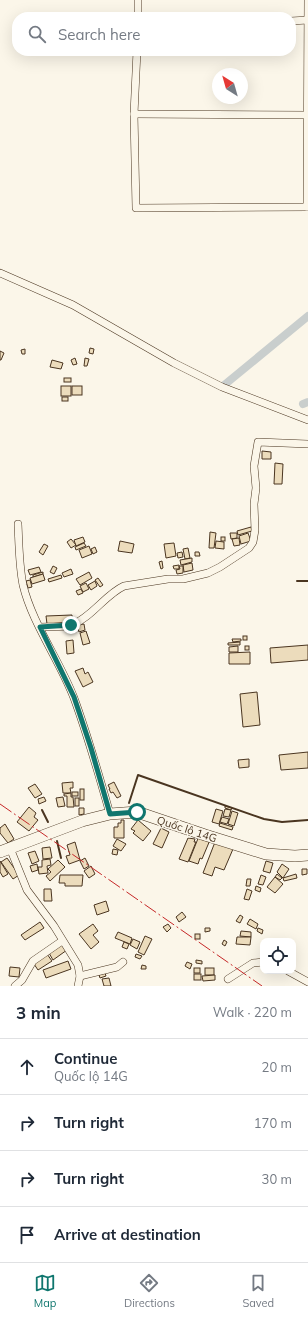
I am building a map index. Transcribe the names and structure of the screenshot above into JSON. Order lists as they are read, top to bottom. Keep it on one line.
{"streets":{"main road":["Quốc lộ 14G"]},"north":"top left","page":{"search":"Search here","heading":["3 min","Walk · 220 m"],"list":[["Continue","Quốc lộ 14G","20 m"],["Turn right","170 m"],["Turn right","30 m"],"Arrive at destination"],"nav":["Map","Directions","Saved"]}}
